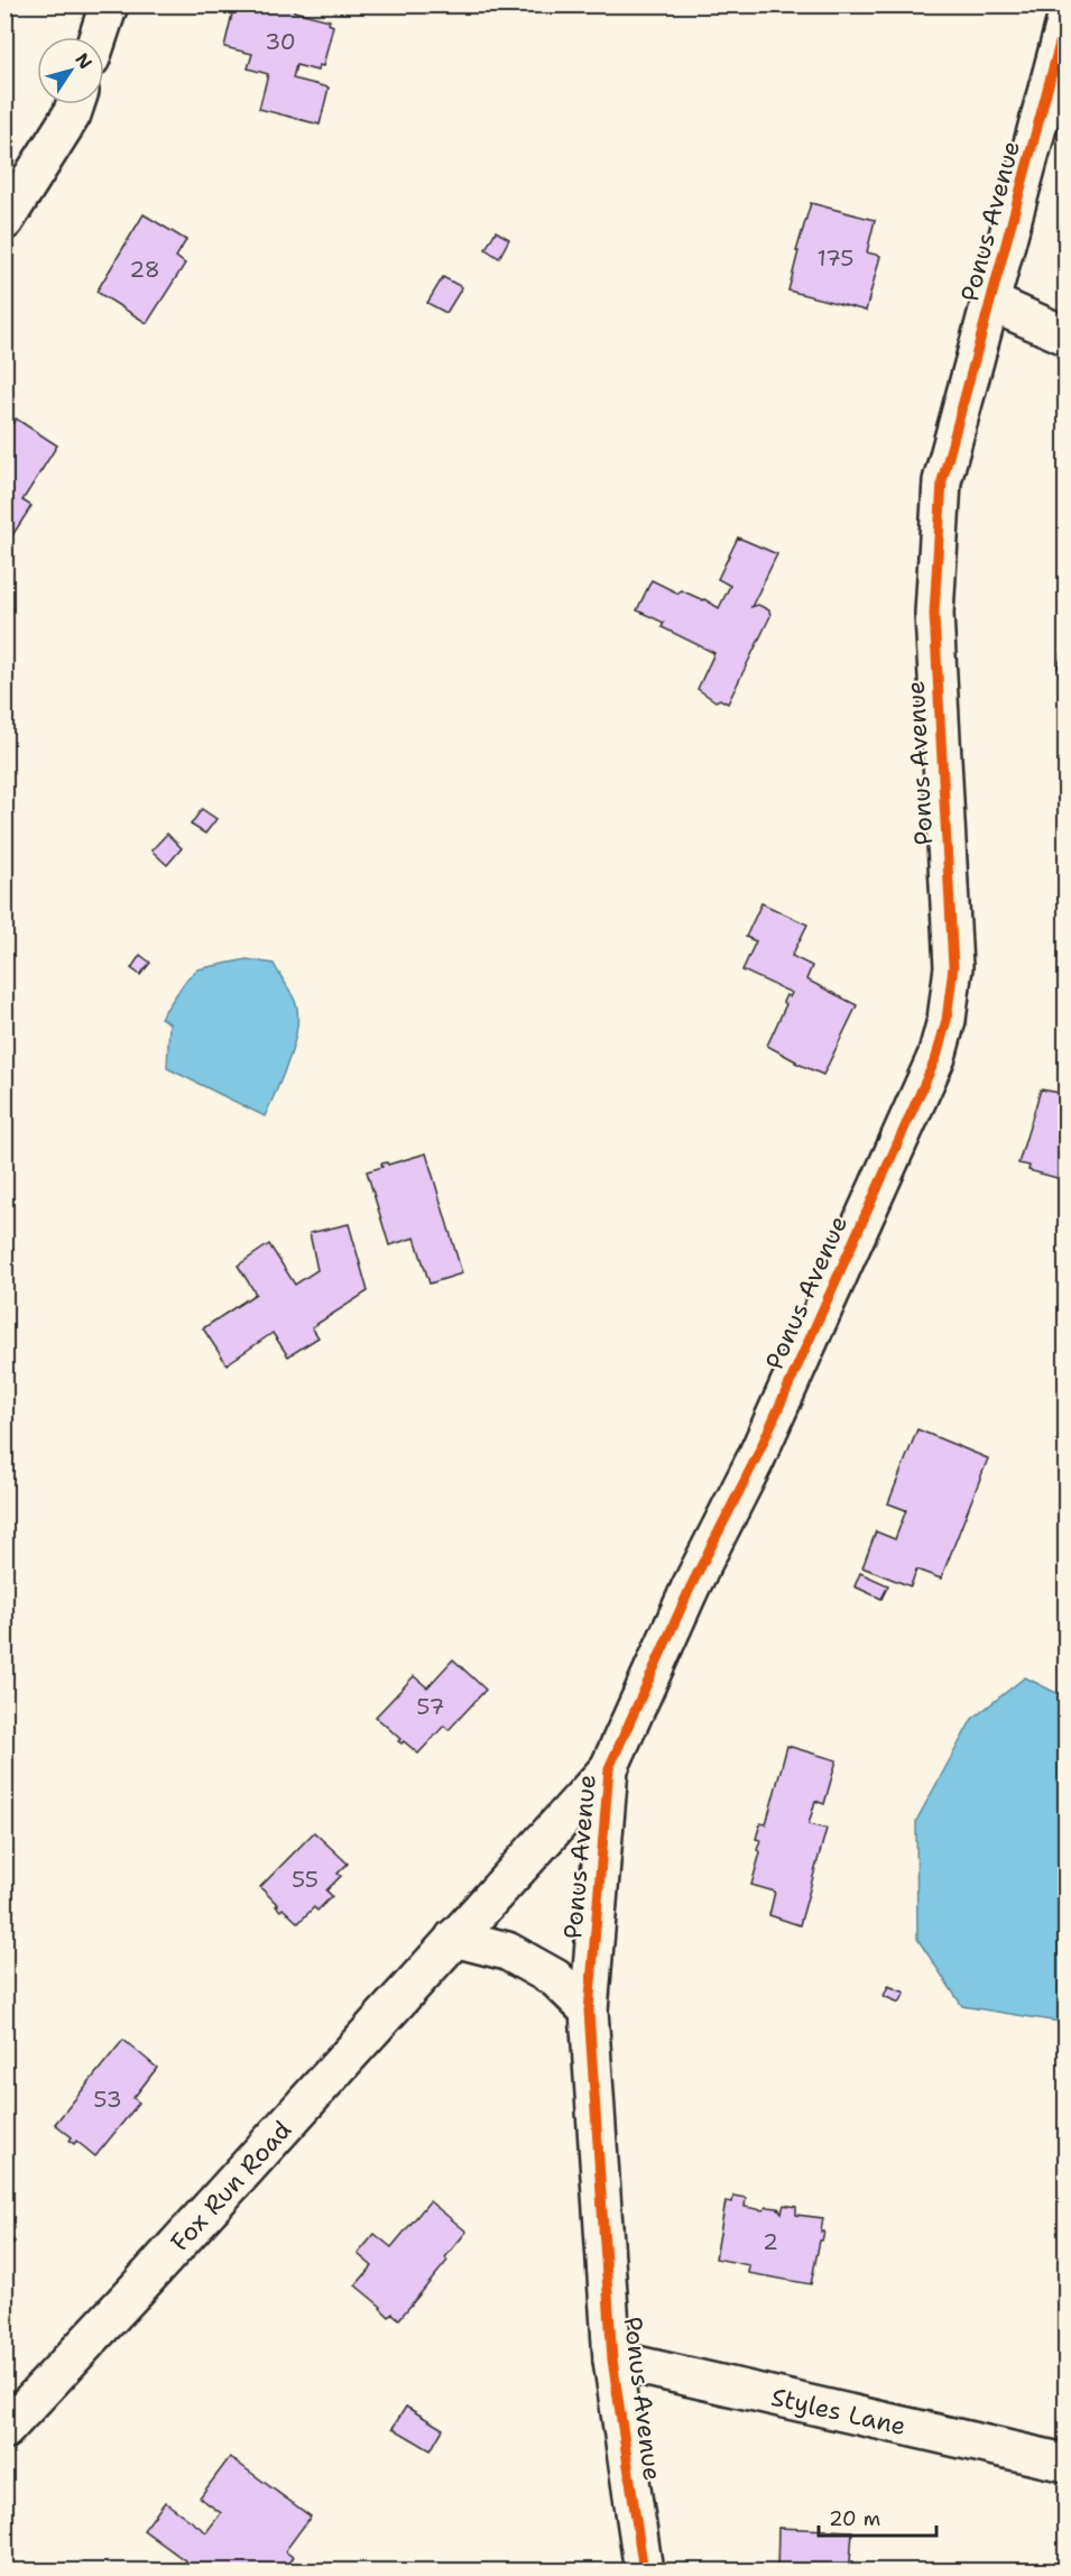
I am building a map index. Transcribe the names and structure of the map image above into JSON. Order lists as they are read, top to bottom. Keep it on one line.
{"streets":{"street":["Ponus Avenue","Fox Run Road","Styles Lane"]},"crossings":[["Ponus Avenue","Fox Run Road"],["Ponus Avenue","Styles Lane"]],"house_numbers":["30","175","28","57","55","53","2"],"scale_bar":"20 m","north":"top right"}
